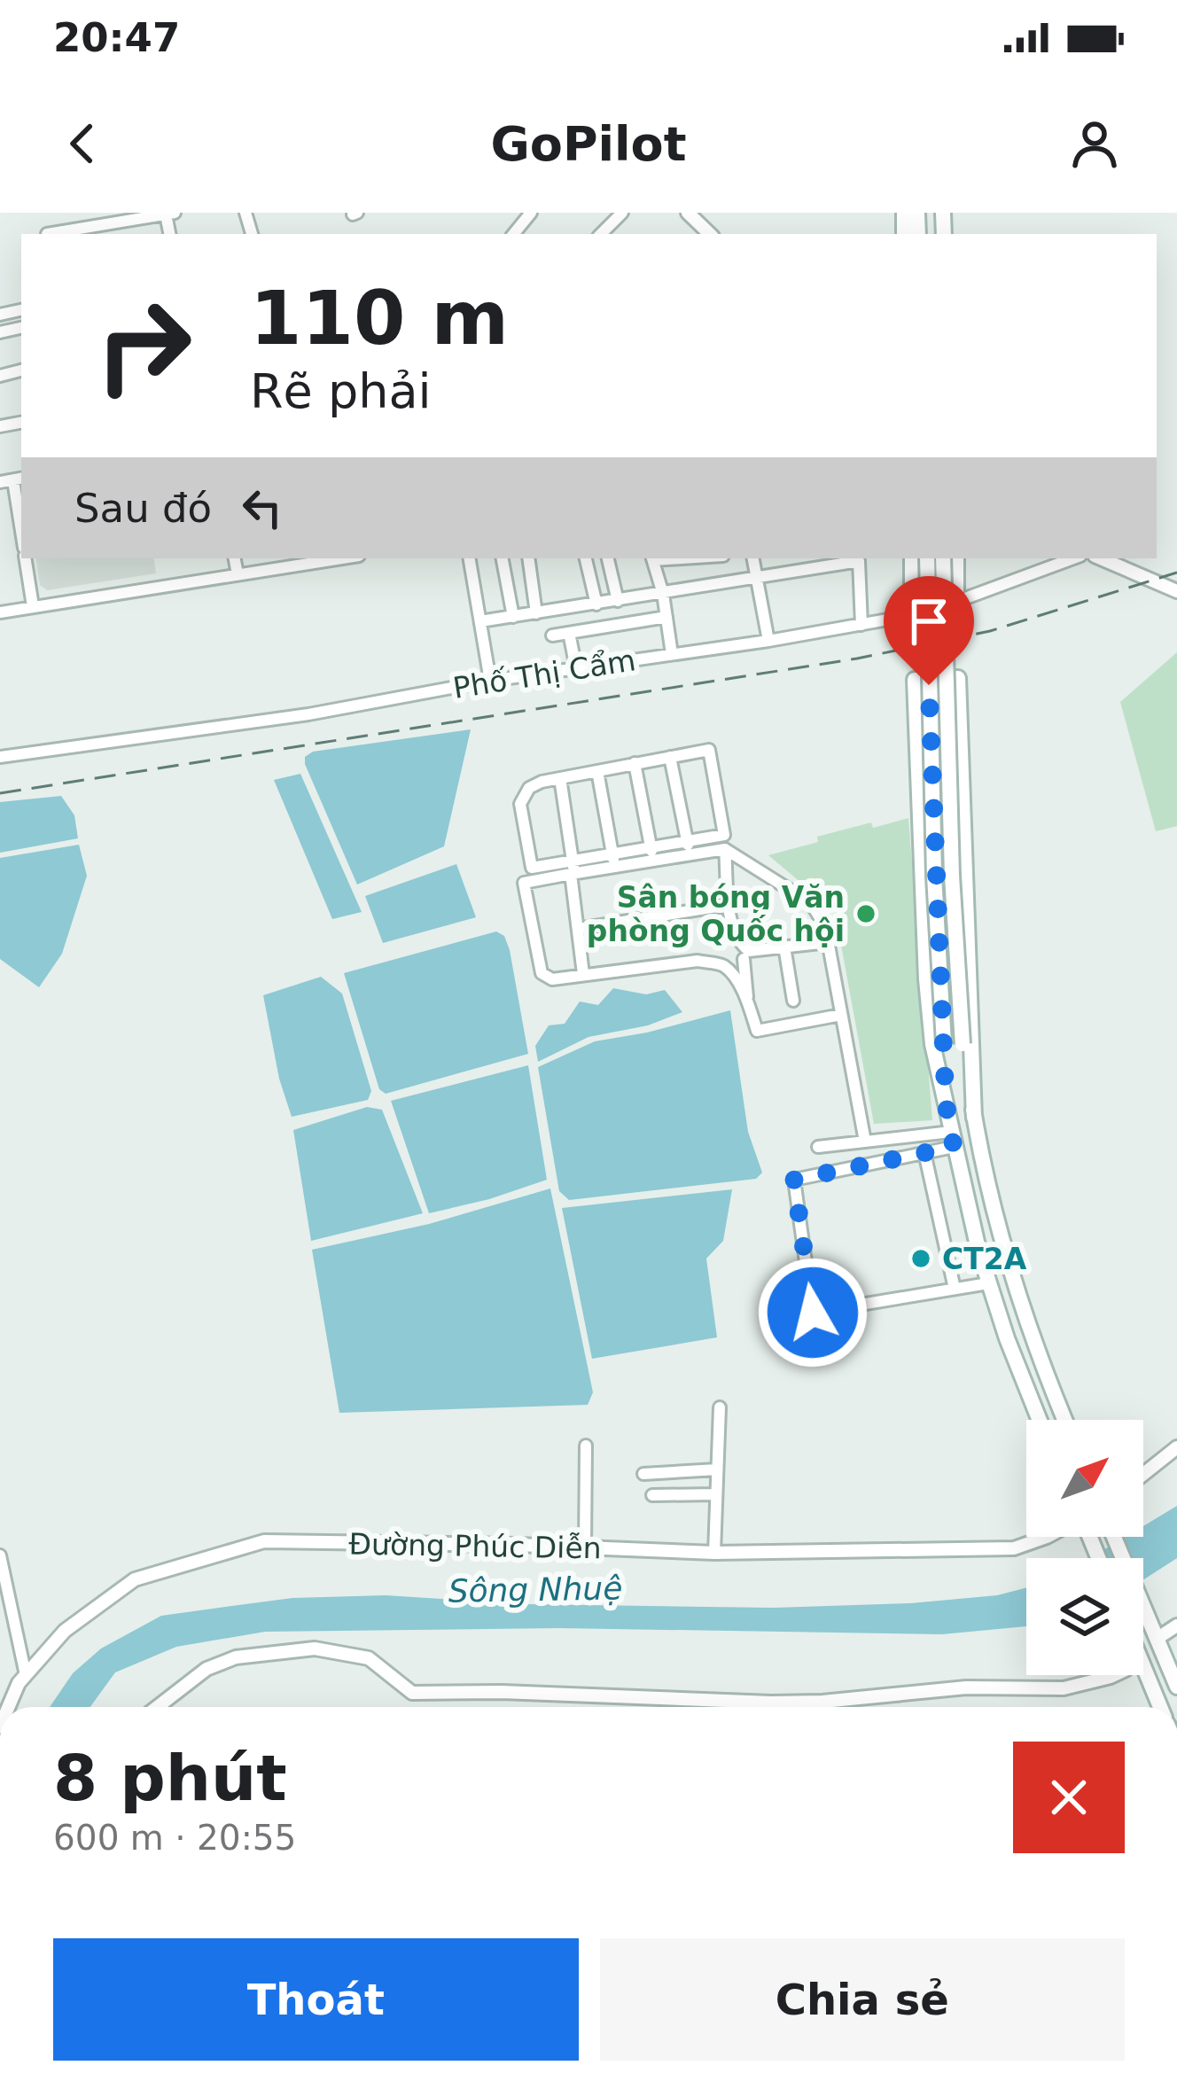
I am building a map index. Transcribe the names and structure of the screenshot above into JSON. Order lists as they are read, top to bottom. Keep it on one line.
{"streets":{"street":["Phố Thị Cẩm","Đường Phúc Diễn"]},"water":["Sông Nhuệ"],"places":["Sân bóng Văn phòng Quốc hội","CT2A"],"north":"top right","page":{"status":"20:47","header":"GoPilot","turn":["110 m","Rẽ phải"],"then":"Sau đó","heading":["8 phút","600 m · 20:55"],"buttons":["Thoát","Chia sẻ"]}}
